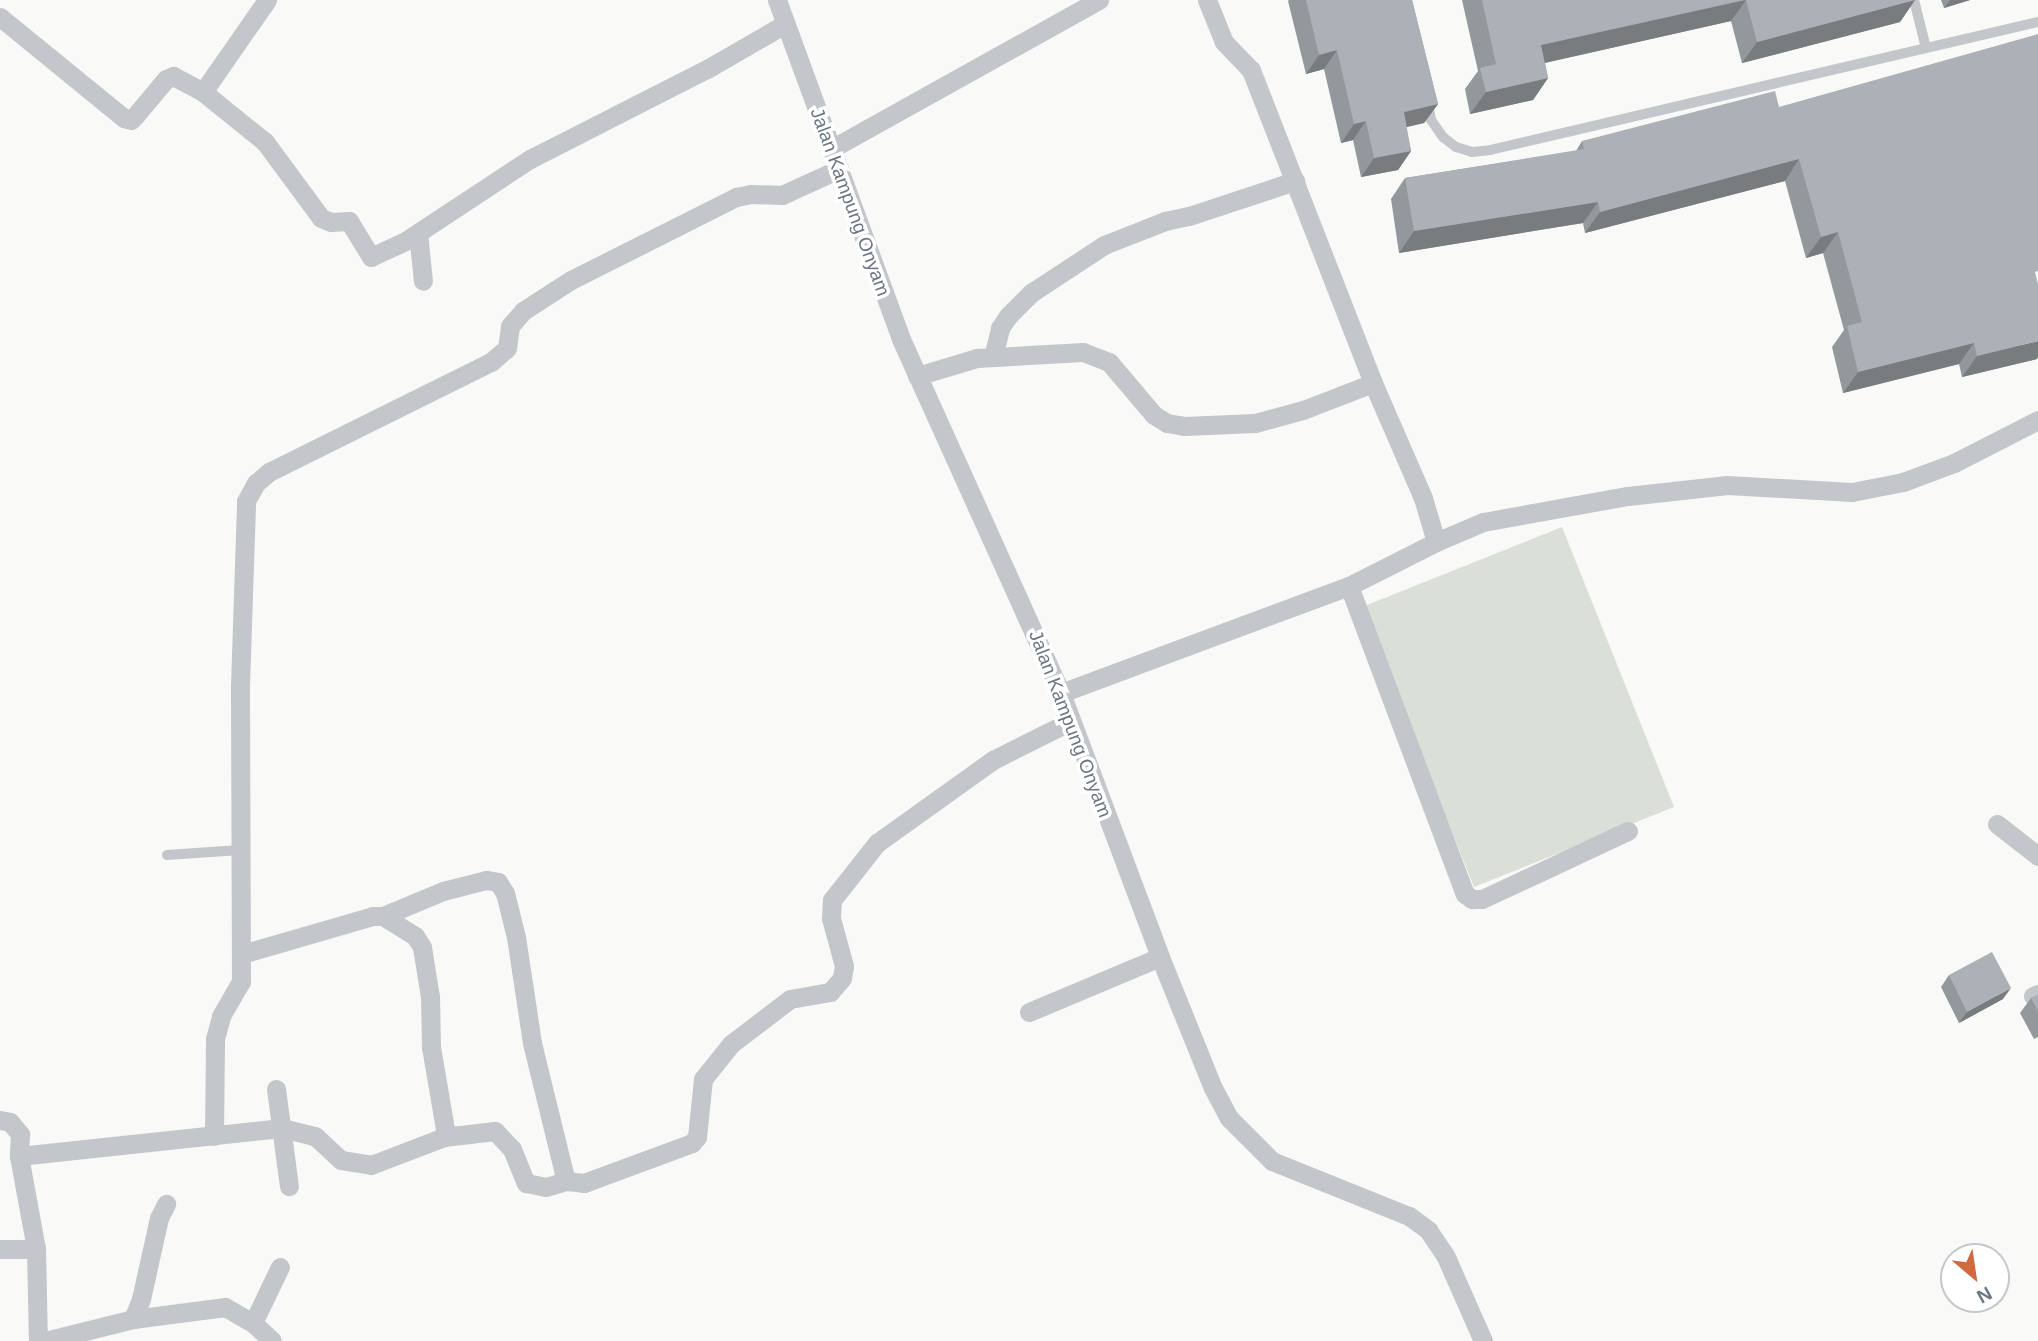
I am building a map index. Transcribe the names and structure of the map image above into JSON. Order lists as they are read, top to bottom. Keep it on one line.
{"streets":{"street":["Jalan Kampung Onyam"]},"north":"bottom right"}
